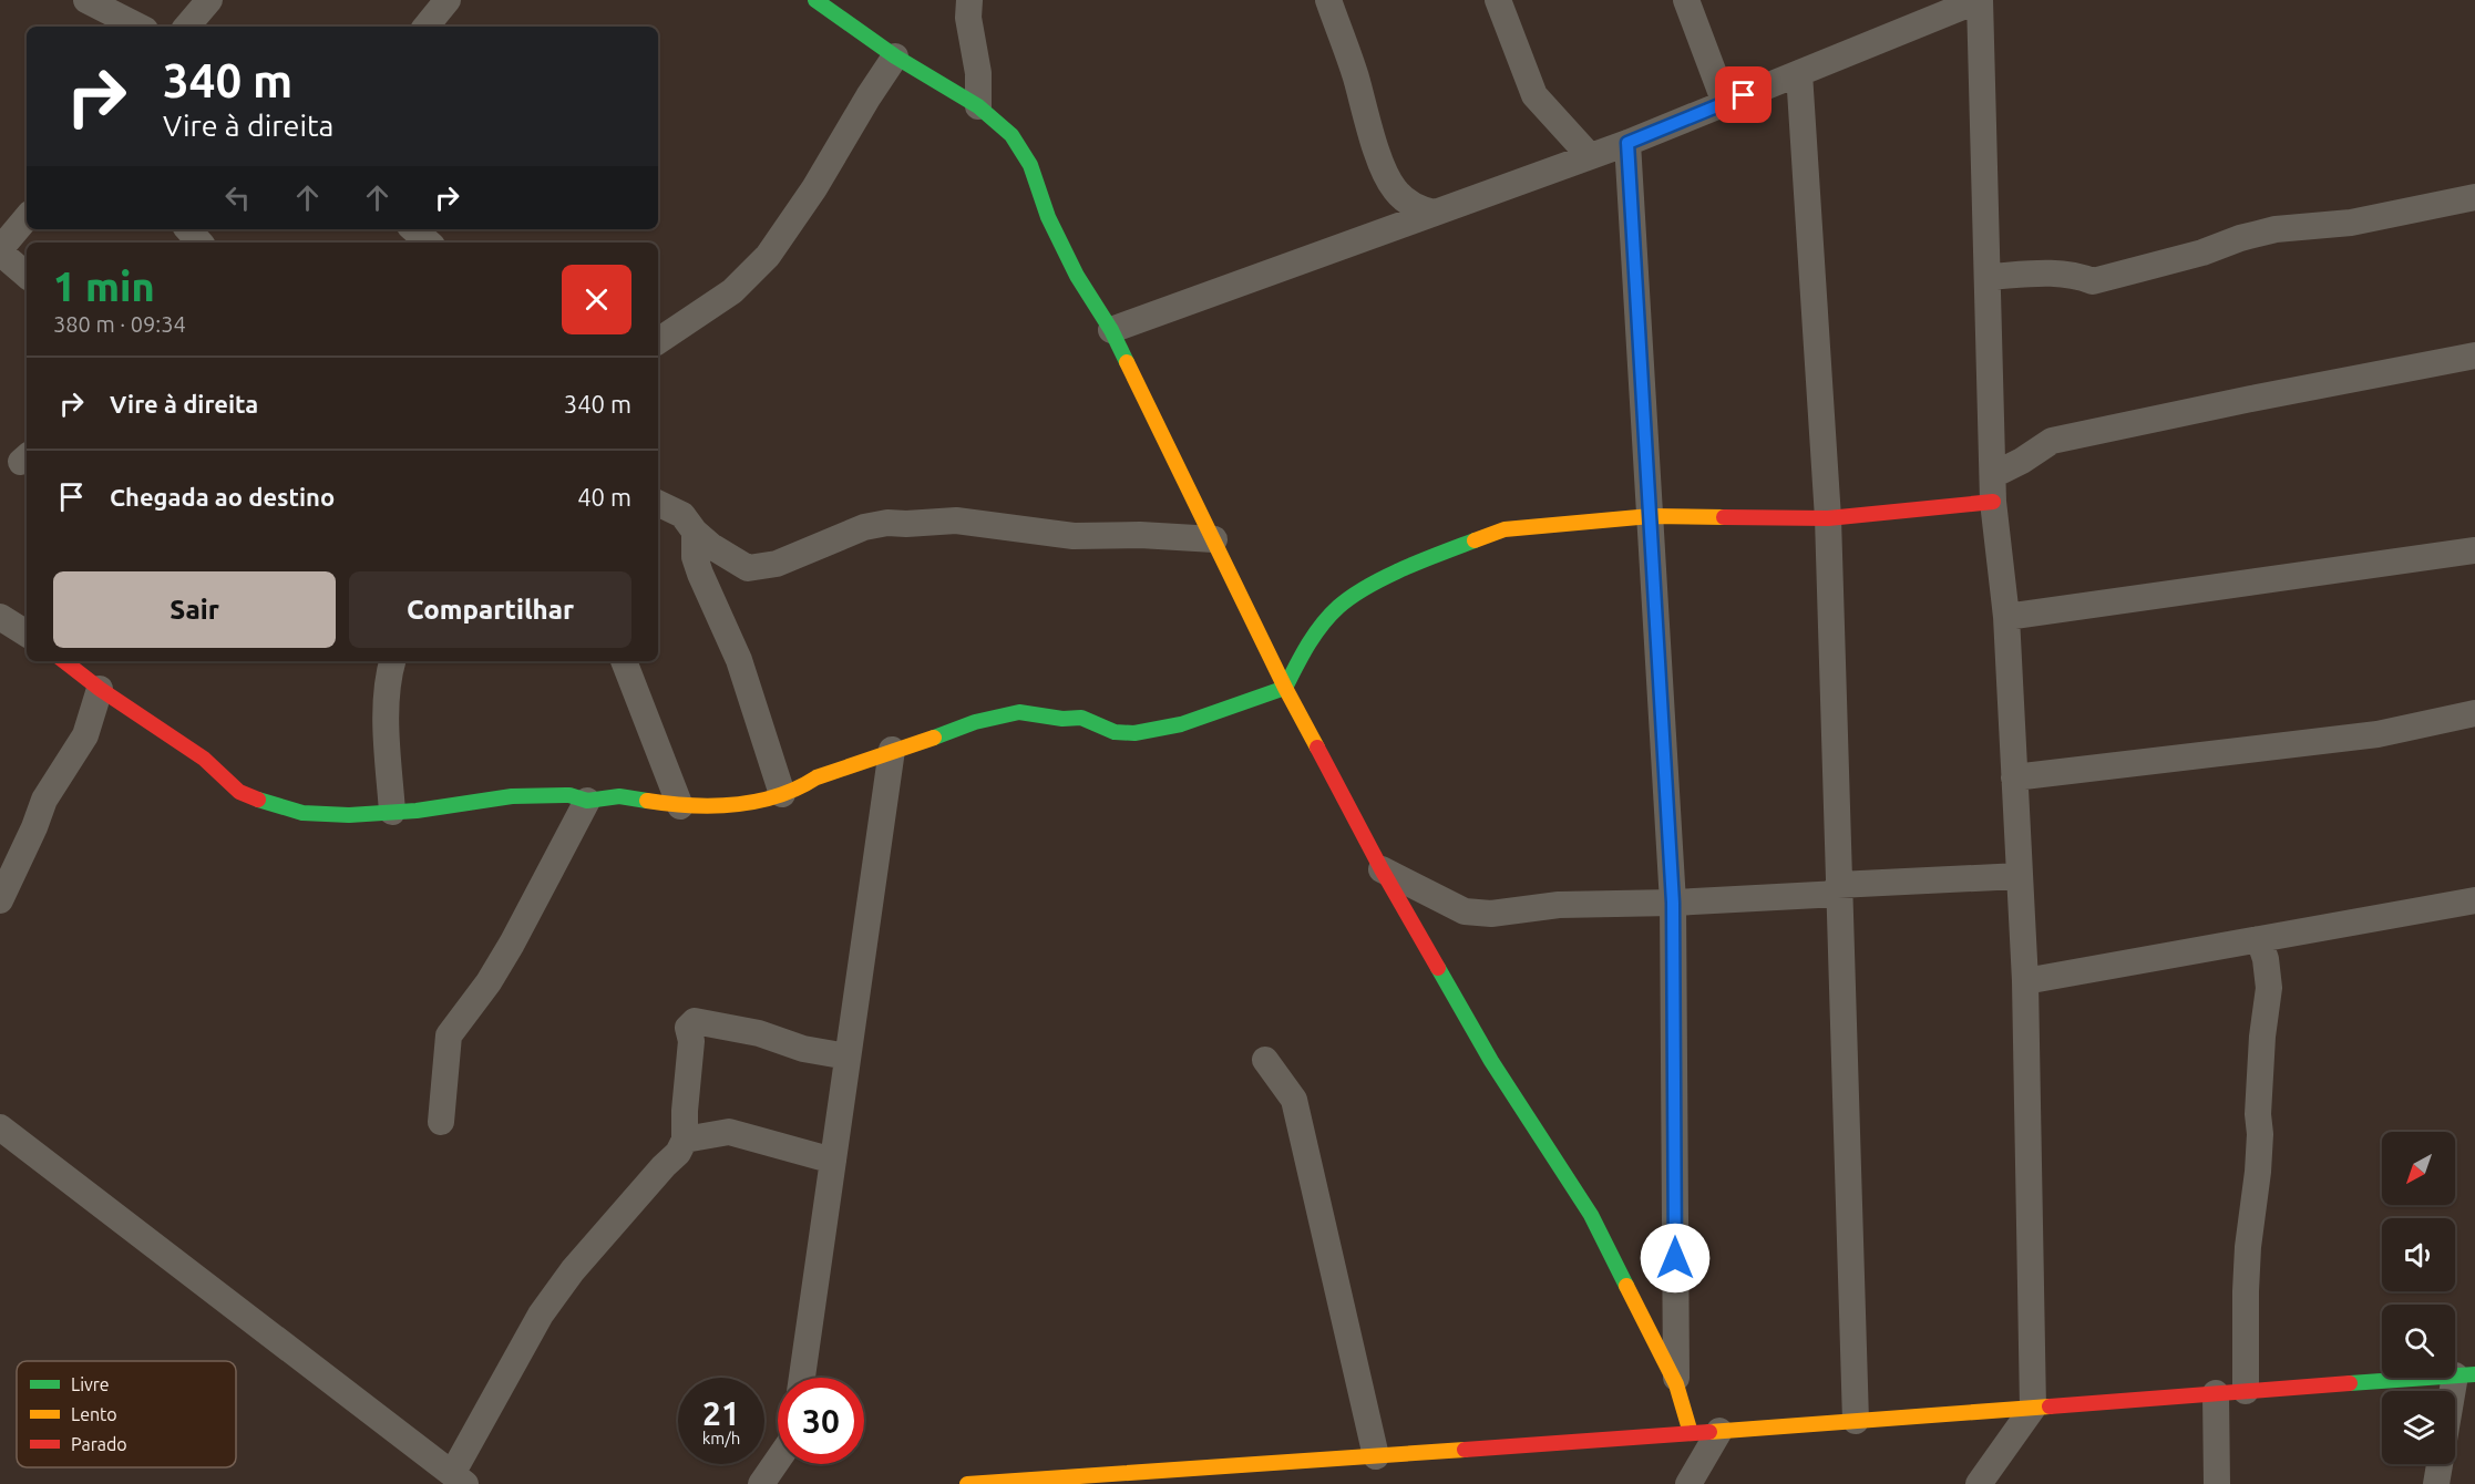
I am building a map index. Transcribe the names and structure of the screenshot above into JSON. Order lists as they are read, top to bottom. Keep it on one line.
{"legend":["Livre","Lento","Parado"],"north":"bottom left","page":{"turn":["340 m","Vire à direita"],"heading":["1 min","380 m · 09:34"],"list":[{"name":"Vire à direita","value":"340 m"},{"name":"Chegada ao destino","value":"40 m"}],"buttons":["Sair","Compartilhar"],"speed":"21 km/h","limit":"30"}}
